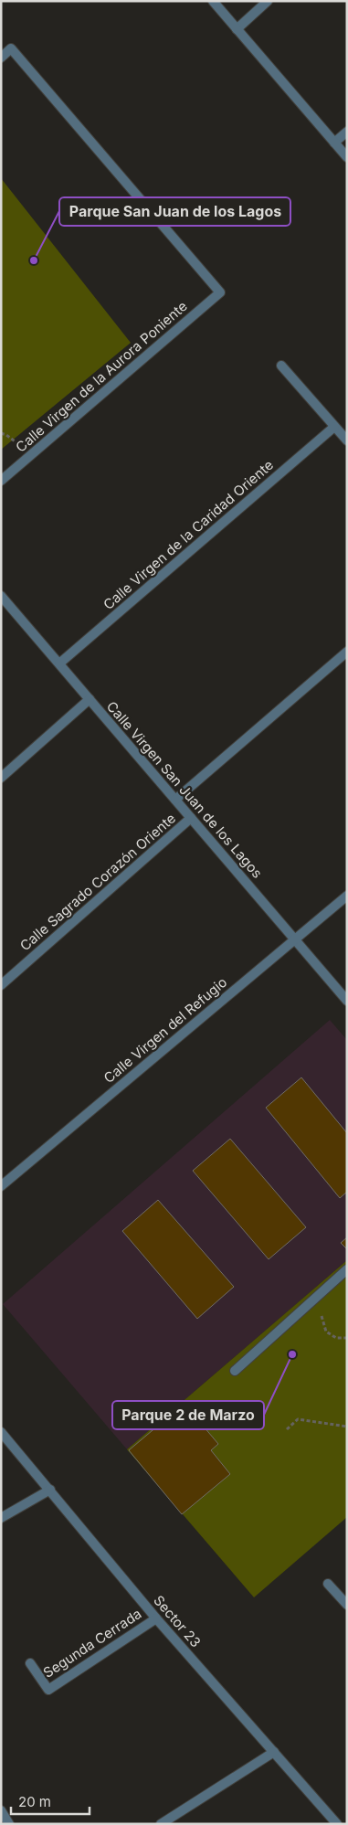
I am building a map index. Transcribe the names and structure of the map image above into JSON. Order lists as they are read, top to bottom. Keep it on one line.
{"streets":{"street":["Calle Virgen de la Aurora Poniente","Calle Virgen de la Caridad Oriente","Calle Virgen San Juan de los Lagos","Calle Sagrado Corazón Oriente","Calle Virgen del Refugio","Sector 23","Segunda Cerrada"]},"crossings":[["Calle Virgen de la Caridad Oriente","Calle Virgen San Juan de los Lagos"],["Calle Virgen San Juan de los Lagos","Calle Sagrado Corazón Oriente"],["Calle Virgen San Juan de los Lagos","Calle Virgen del Refugio"],["Sector 23","Segunda Cerrada"]],"places":["Parque San Juan de los Lagos","Parque 2 de Marzo"],"scale_bar":"20 m"}
